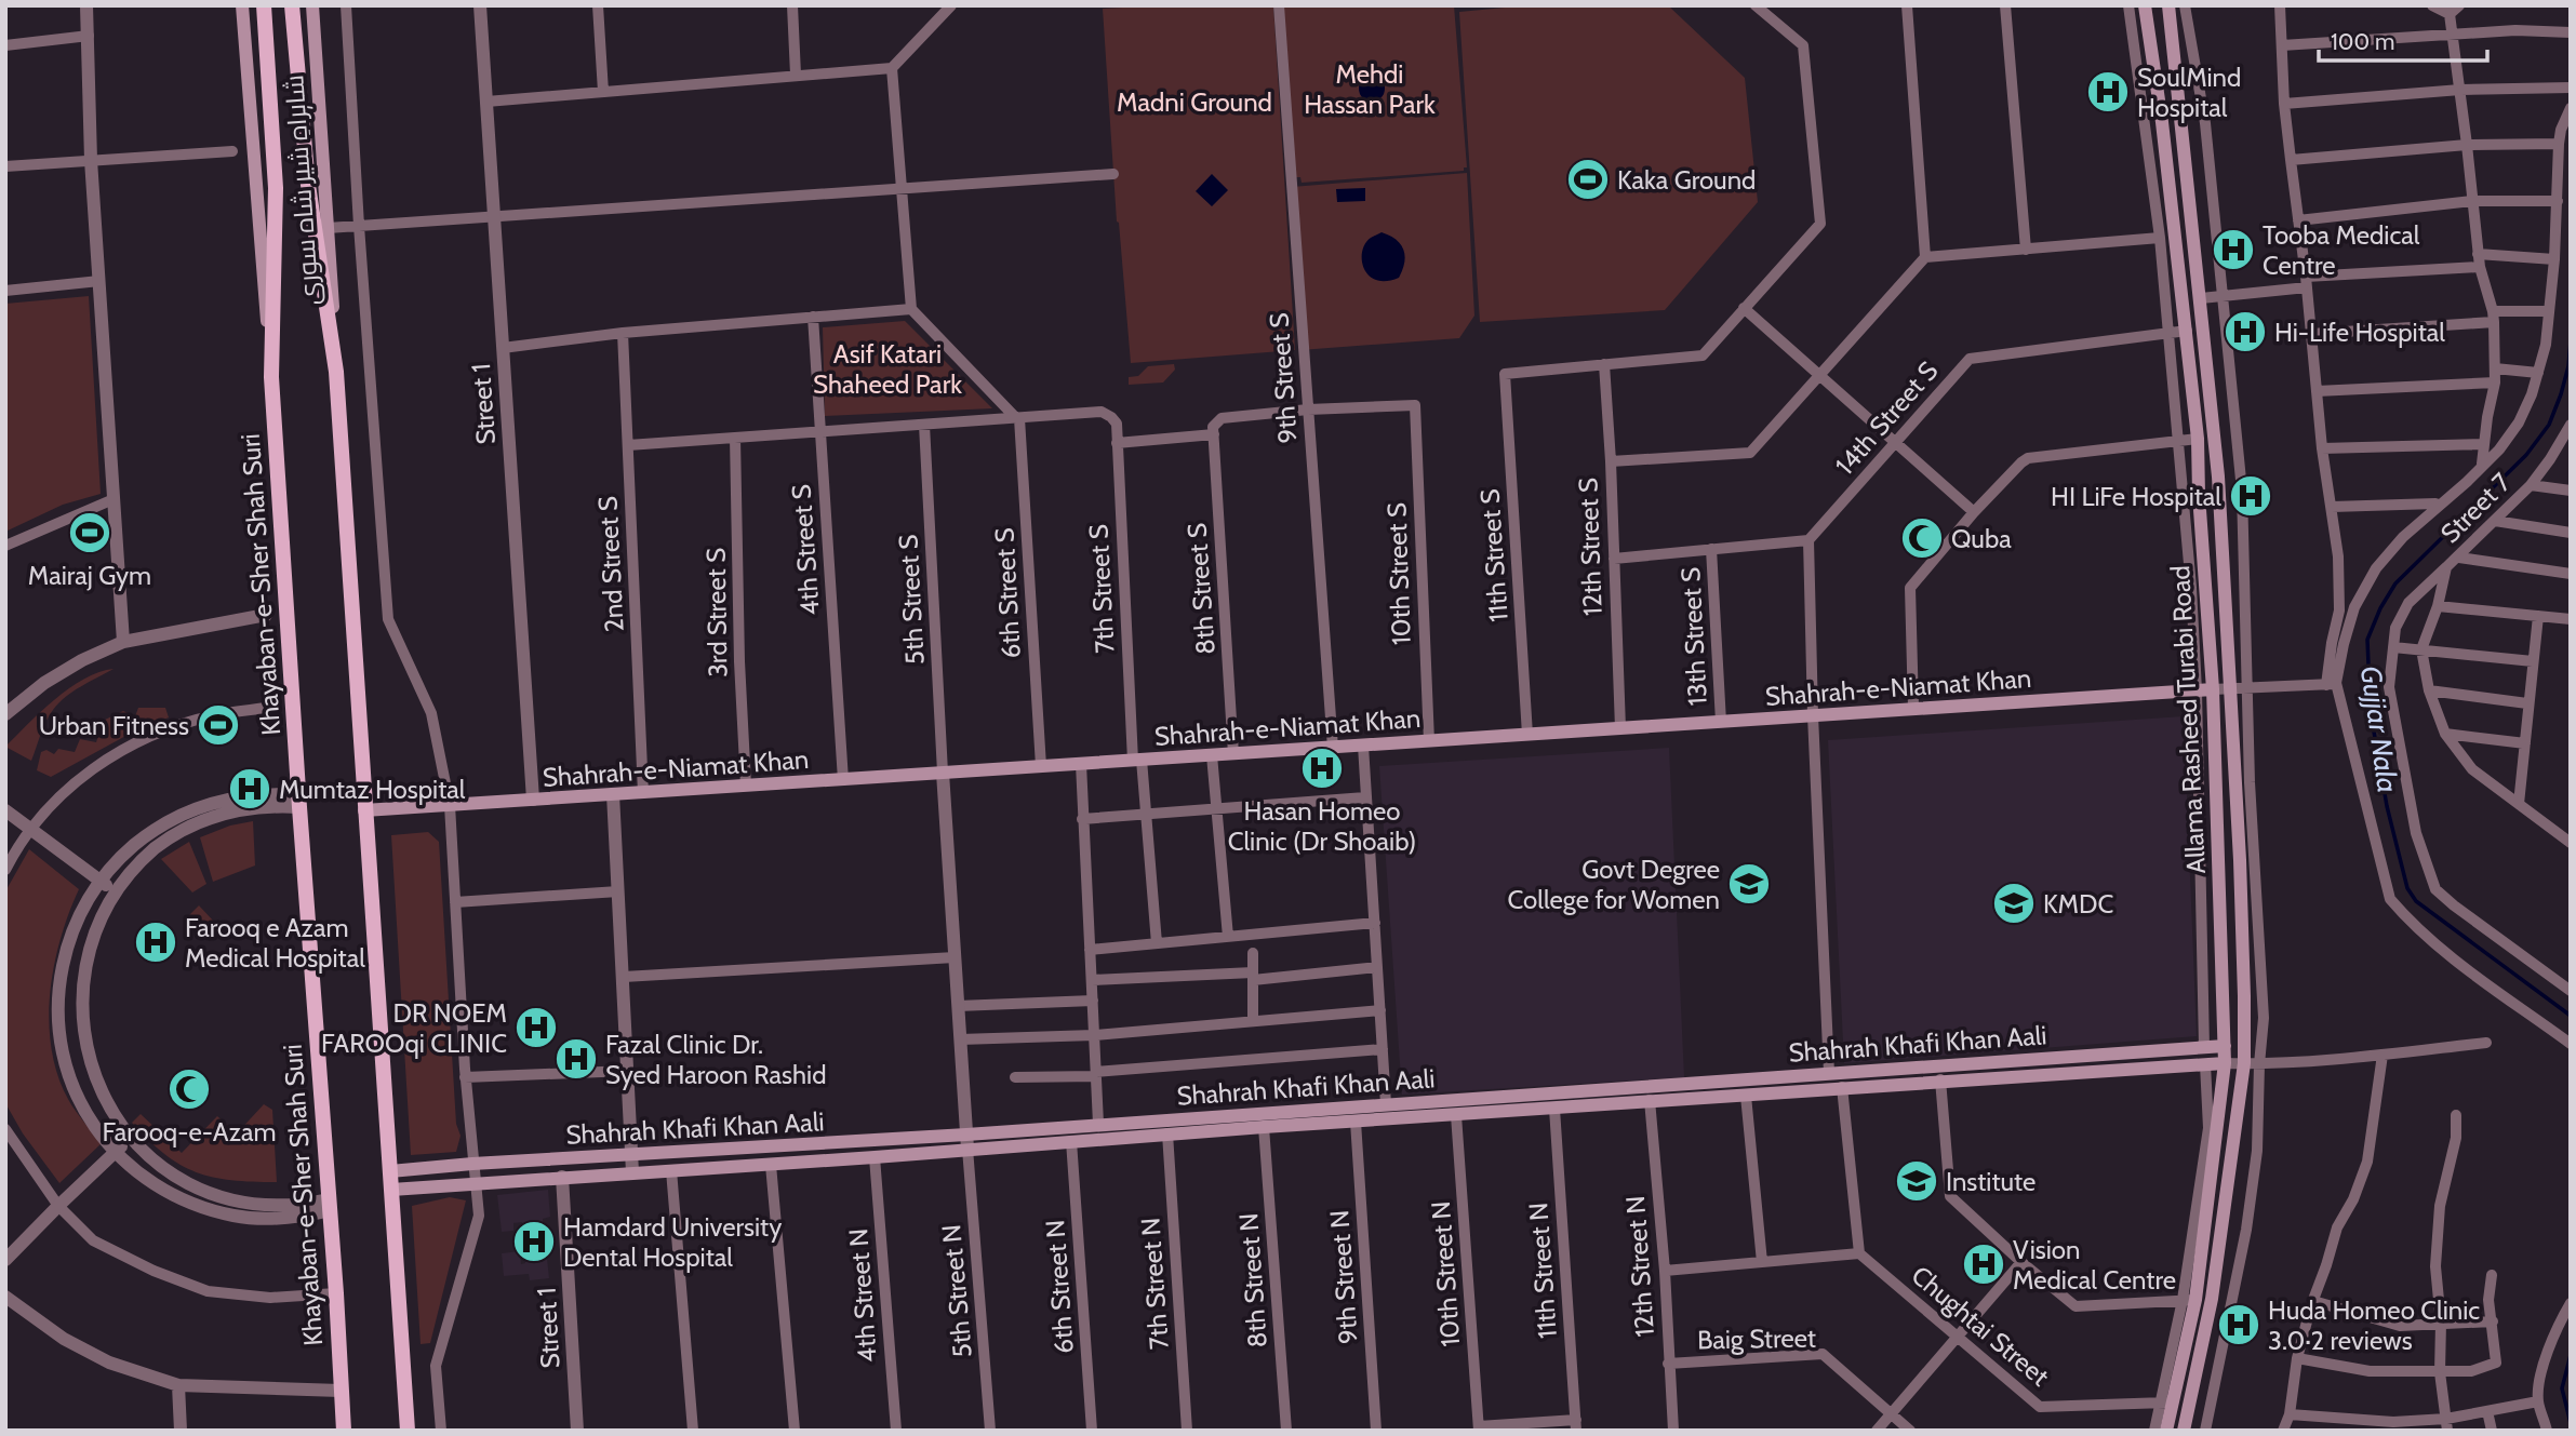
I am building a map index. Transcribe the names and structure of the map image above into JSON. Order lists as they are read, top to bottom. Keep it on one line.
{"streets":{"main road":["شاہراہِ شیر شاہ سوری","Khayaban-e-Sher Shah Suri","Shahrah-e-Niamat Khan","Allama Rasheed Turabi Road","Shahrah Khafi Khan Aali"],"street":["9th Street S","Street 1","14th Street S","Street 7","12th Street S","4th Street S","11th Street S","2nd Street S","10th Street S","7th Street S","8th Street S","6th Street S","5th Street S","3rd Street S","13th Street S","12th Street N","11th Street N","10th Street N","9th Street N","8th Street N","7th Street N","6th Street N","5th Street N","4th Street N","Chughtai Street","Baig Street"]},"crossings":[["9th Street S","10th Street S"],["9th Street S","8th Street S"],["9th Street S","Shahrah-e-Niamat Khan"],["Street 1","Shahrah-e-Niamat Khan"],["Street 1","Shahrah Khafi Khan Aali"],["14th Street S","Allama Rasheed Turabi Road"],["12th Street S","11th Street S"],["12th Street S","Shahrah-e-Niamat Khan"],["4th Street S","Shahrah-e-Niamat Khan"],["11th Street S","Shahrah-e-Niamat Khan"],["2nd Street S","Shahrah-e-Niamat Khan"],["10th Street S","8th Street S"],["10th Street S","Shahrah-e-Niamat Khan"],["7th Street S","6th Street S"],["7th Street S","Shahrah-e-Niamat Khan"],["8th Street S","Shahrah-e-Niamat Khan"],["6th Street S","Shahrah-e-Niamat Khan"],["5th Street S","Shahrah-e-Niamat Khan"],["3rd Street S","Shahrah-e-Niamat Khan"],["13th Street S","Shahrah-e-Niamat Khan"],["Shahrah-e-Niamat Khan","Allama Rasheed Turabi Road"],["Allama Rasheed Turabi Road","Shahrah Khafi Khan Aali"],["Allama Rasheed Turabi Road","Chughtai Street"],["Shahrah Khafi Khan Aali","12th Street N"],["Shahrah Khafi Khan Aali","11th Street N"],["Shahrah Khafi Khan Aali","10th Street N"],["Shahrah Khafi Khan Aali","9th Street N"],["Shahrah Khafi Khan Aali","8th Street N"],["Shahrah Khafi Khan Aali","7th Street N"],["Shahrah Khafi Khan Aali","6th Street N"],["Shahrah Khafi Khan Aali","5th Street N"],["Shahrah Khafi Khan Aali","4th Street N"],["12th Street N","Baig Street"]],"water":["Gujjar Nala"],"parks":["Mehdi Hassan Park","Madni Ground","Asif Katari Shaheed Park"],"places":{"hospital":["SoulMind Hospital","Tooba Medical Centre","Hi-Life Hospital","HI LiFe Hospital","Hasan Homeo Clinic (Dr Shoaib)","Mumtaz Hospital","Farooq e Azam Medical Hospital","DR NOEM FAROOqi CLINIC","Fazal Clinic Dr. Syed Haroon Rashid","Hamdard University Dental Hospital","Vision Medical Centre","Huda Homeo Clinic 3.0·2 reviews"],"sports":["Kaka Ground","Mairaj Gym","Urban Fitness"],"mosque":["Quba","Farooq-e-Azam"],"school or university":["Govt Degree College for Women","KMDC","Institute"]},"scale_bar":"100 m"}
